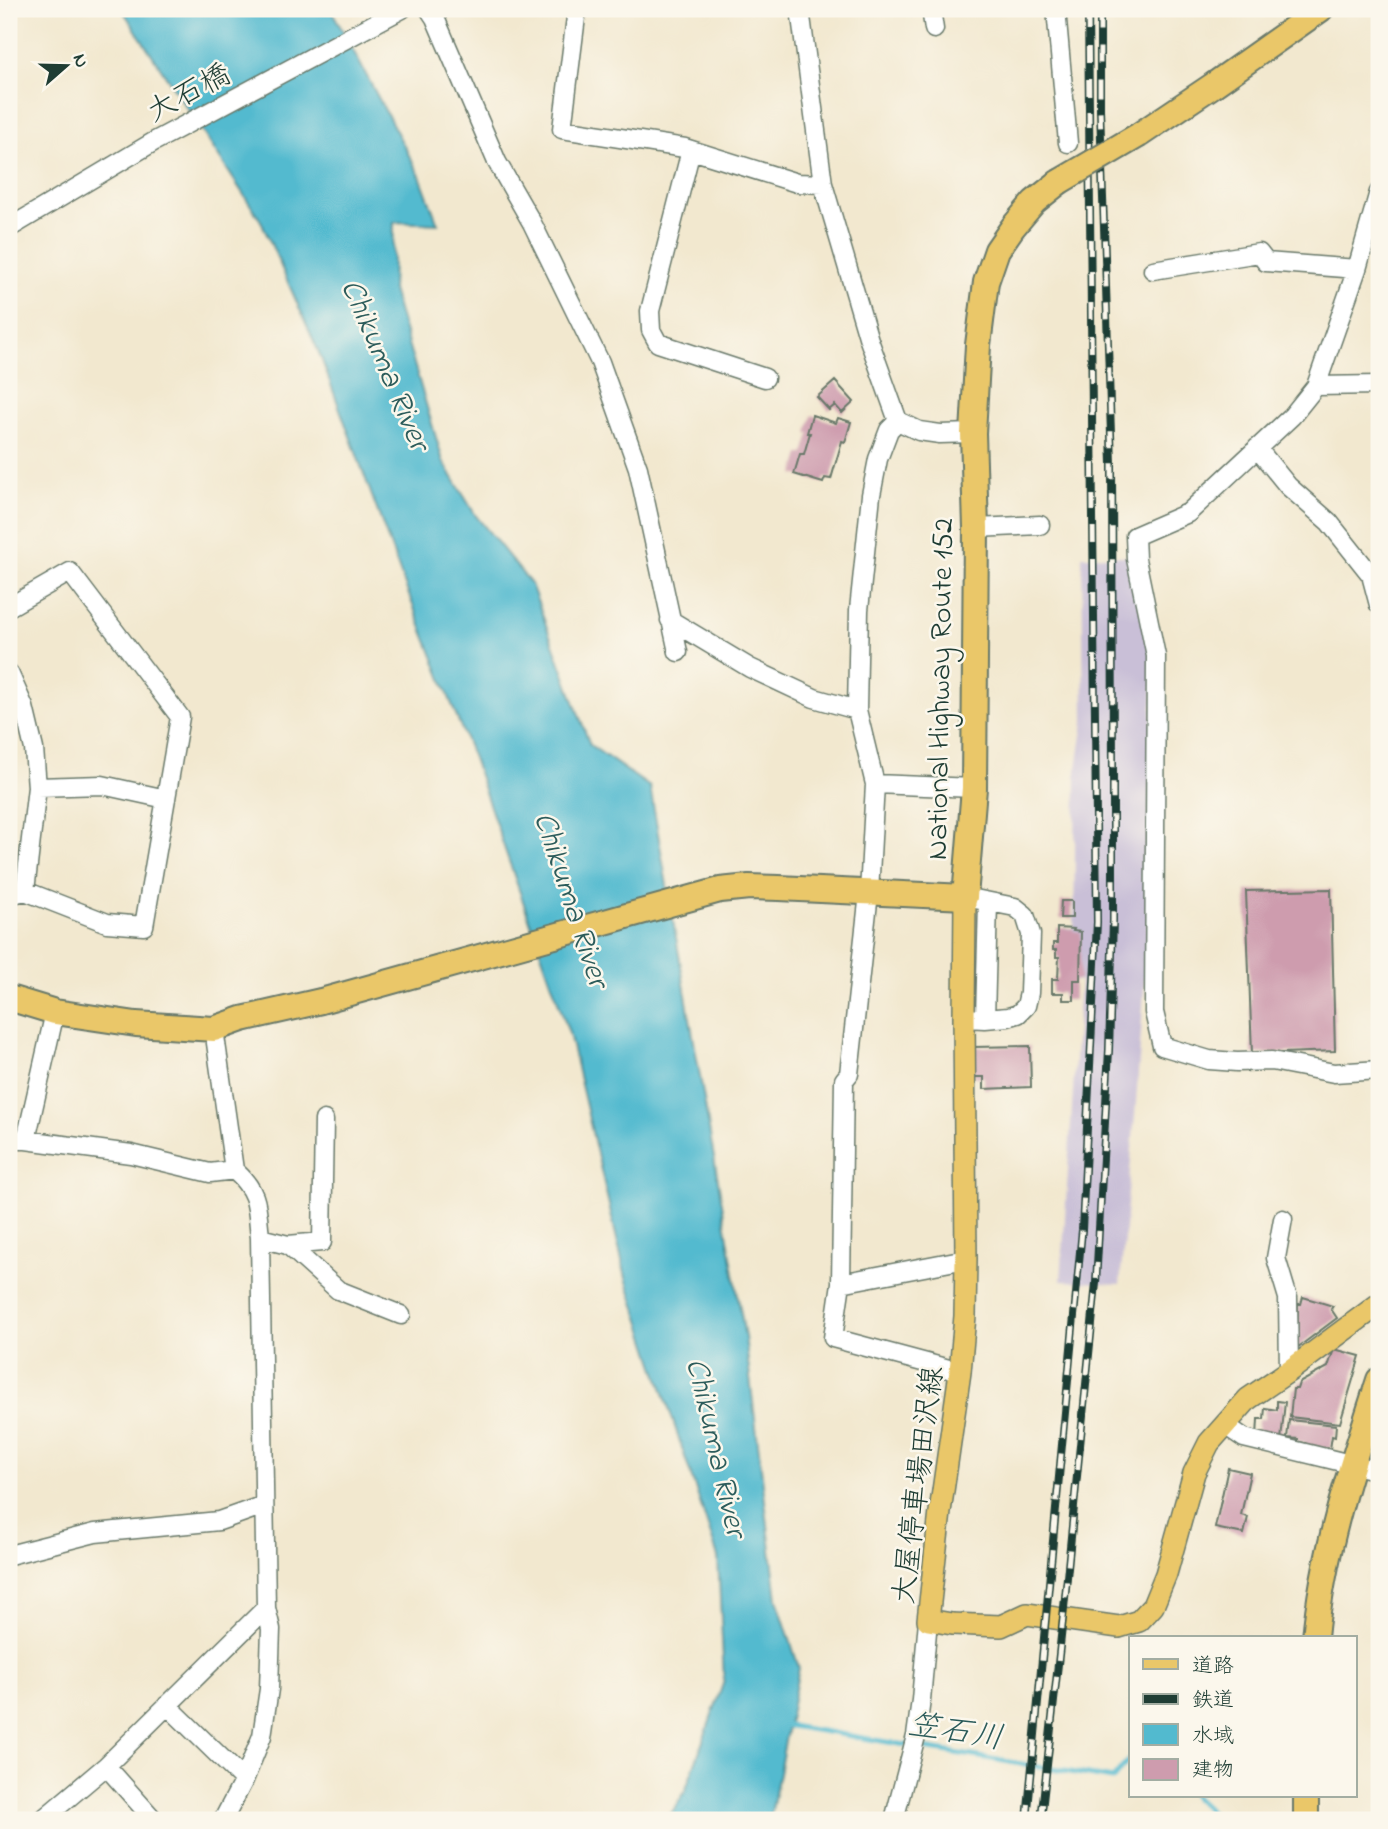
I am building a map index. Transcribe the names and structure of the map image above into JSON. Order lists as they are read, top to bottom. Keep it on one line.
{"streets":{"highway":["National Highway Route 152"],"main road":["大屋停車場田沢線"],"street":["大石橋"]},"crossings":[["National Highway Route 152","大屋停車場田沢線"]],"water":["Chikuma River","笠石川"],"legend":["道路","鉄道","水域","建物"],"north":"right"}
